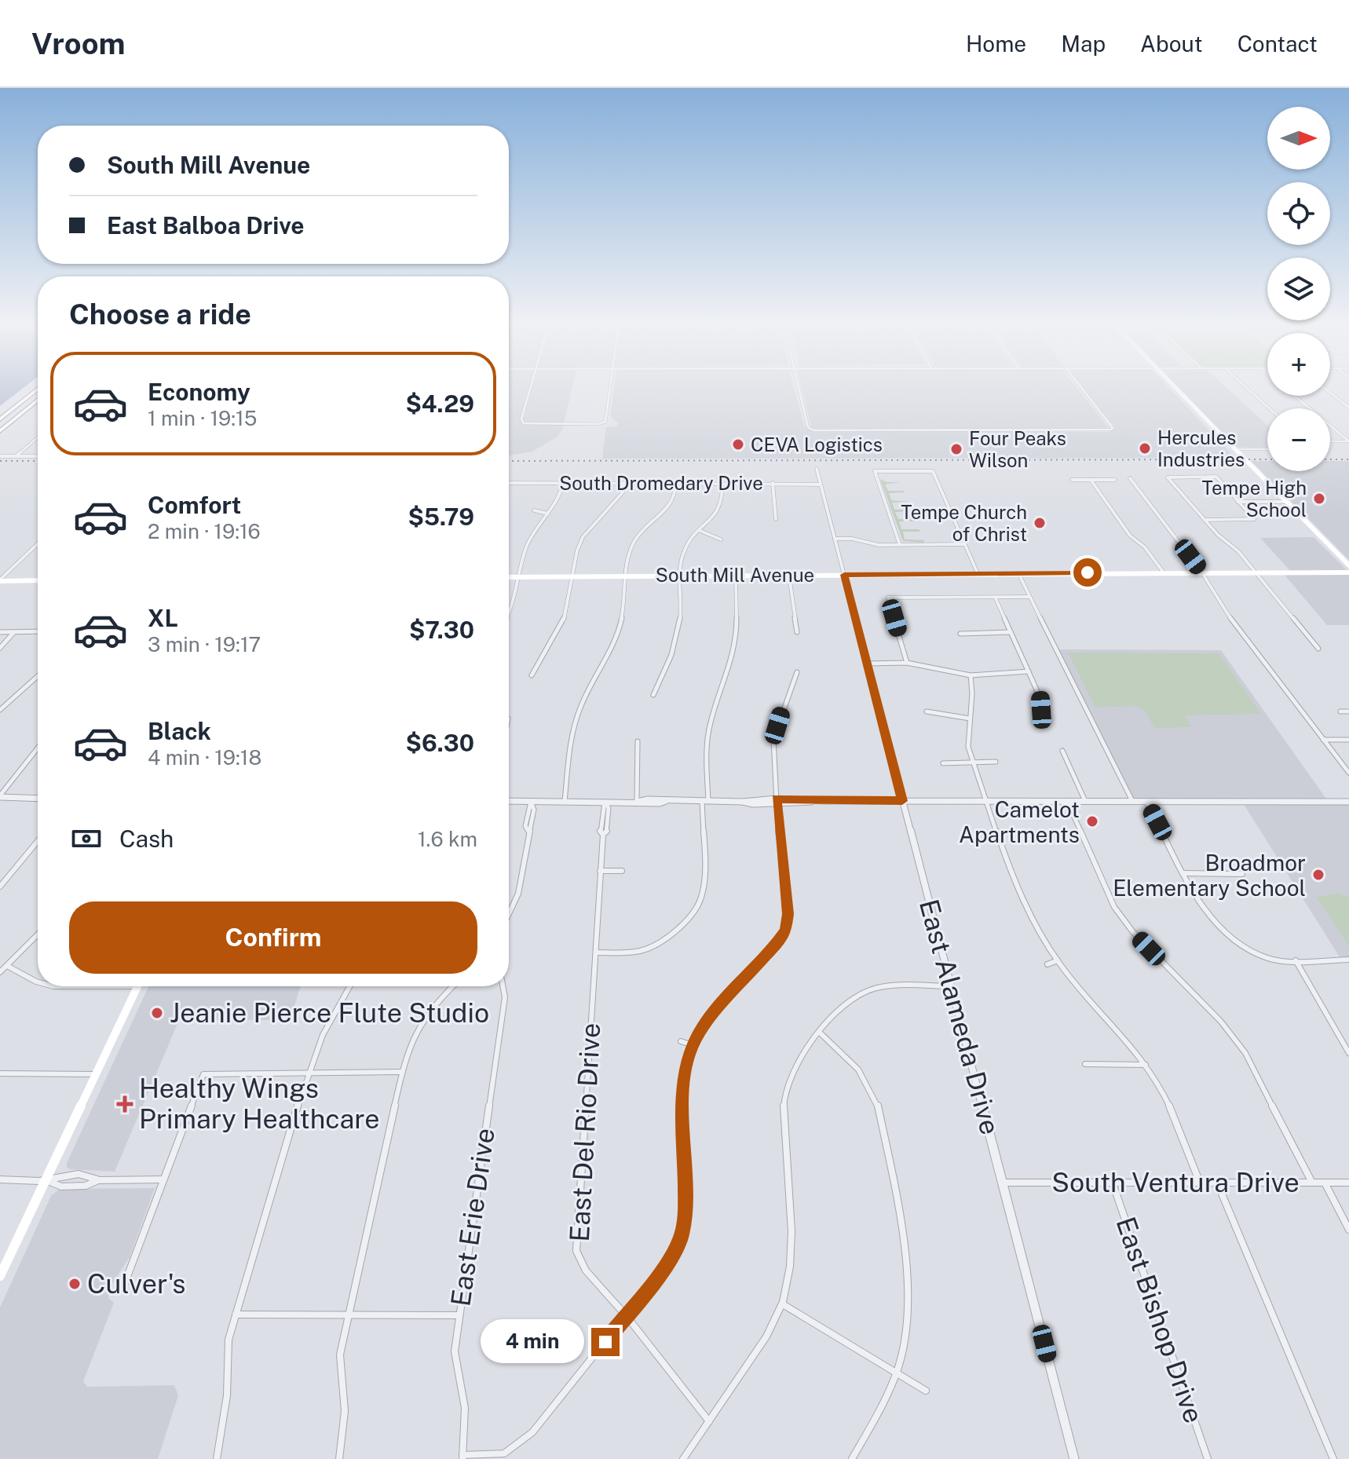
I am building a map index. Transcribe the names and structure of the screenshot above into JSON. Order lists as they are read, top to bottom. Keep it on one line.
{"streets":{"main road":["South Mill Avenue"],"street":["South Dromedary Drive","East Alameda Drive","East Del Rio Drive","South Ventura Drive","East Erie Drive","East Bishop Drive"]},"crossings":[["South Mill Avenue","East Alameda Drive"],["East Alameda Drive","South Ventura Drive"],["South Ventura Drive","East Bishop Drive"]],"places":{"other":["CEVA Logistics","Hercules Industries","Four Peaks Wilson","Tempe High School","Tempe Church of Christ","Camelot Apartments","Broadmor Elementary School","Jeanie Pierce Flute Studio","Culver's"],"health":["Healthy Wings Primary Healthcare"]},"north":"right","page":{"header":"Vroom","nav":["Home","Map","About","Contact"],"map_buttons":["+","−"],"banner":["South Mill Avenue","East Balboa Drive"],"heading":"Choose a ride","list":[{"name":"Economy","note":"1 min · 19:15","value":"$4.29"},{"name":"Comfort","note":"2 min · 19:16","value":"$5.79"},{"name":"XL","note":"3 min · 19:17","value":"$7.30"},{"name":"Black","note":"4 min · 19:18","value":"$6.30"}],"pay":["Cash","1.6 km"],"buttons":"Confirm","bubble":"4 min"}}
